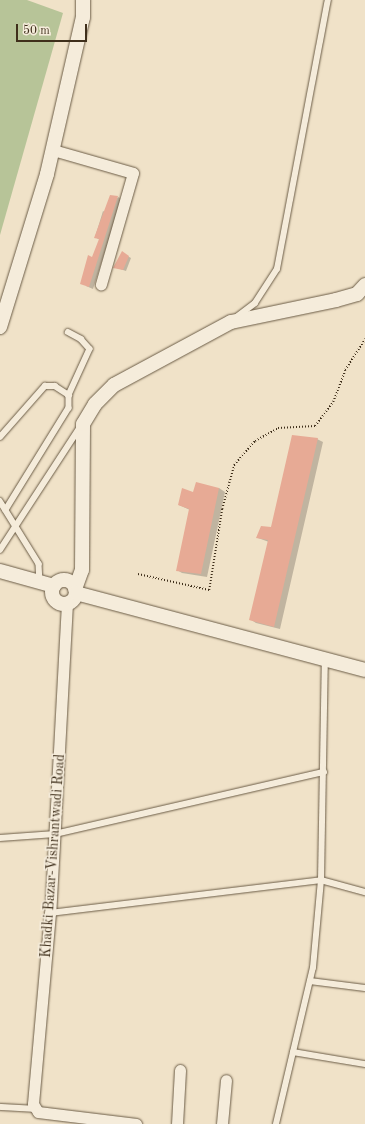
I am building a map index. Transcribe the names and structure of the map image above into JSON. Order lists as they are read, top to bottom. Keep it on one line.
{"streets":{"street":["Khadki Bazar-Vishrantwadi Road"]},"scale_bar":"50 m"}
